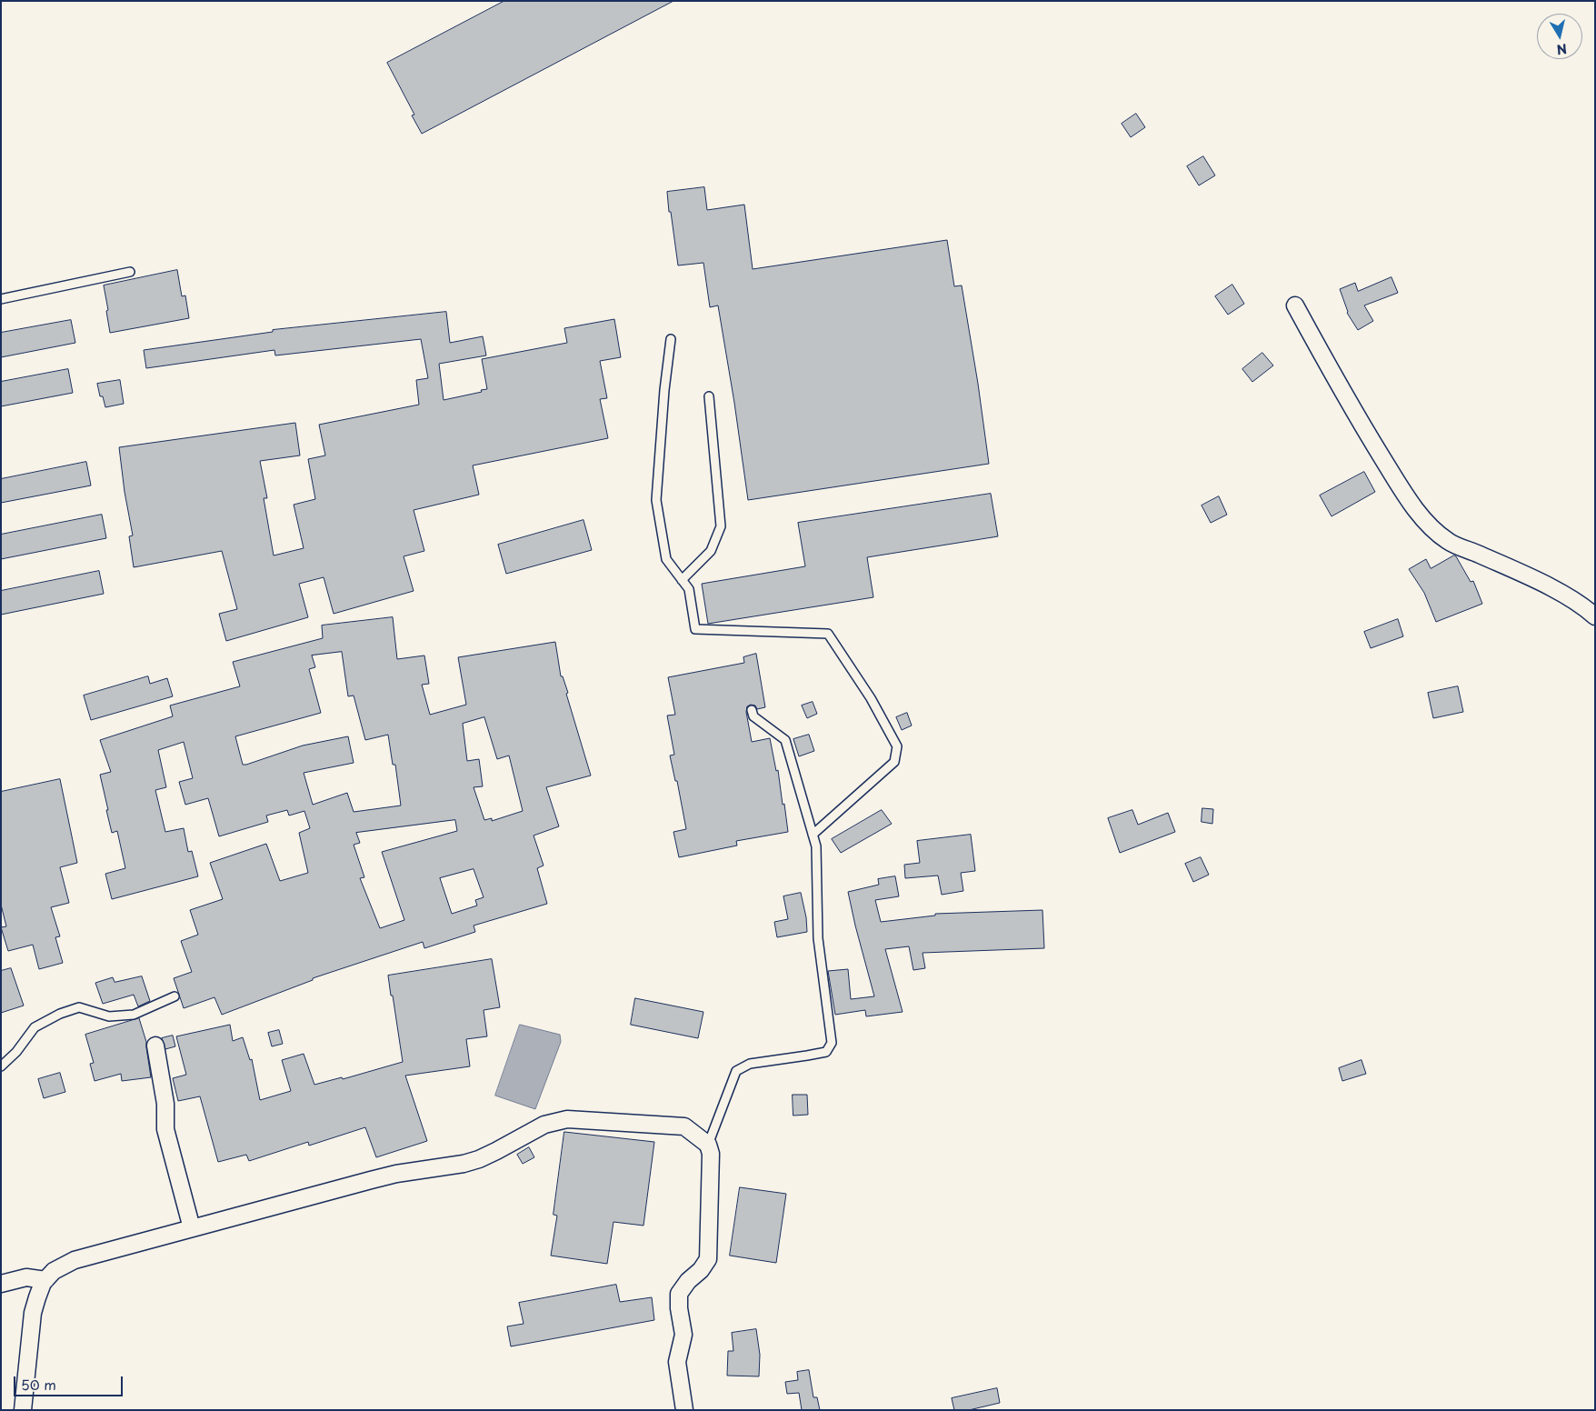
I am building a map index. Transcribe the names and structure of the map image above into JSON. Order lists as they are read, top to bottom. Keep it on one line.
{"scale_bar":"50 m","north":"bottom"}
